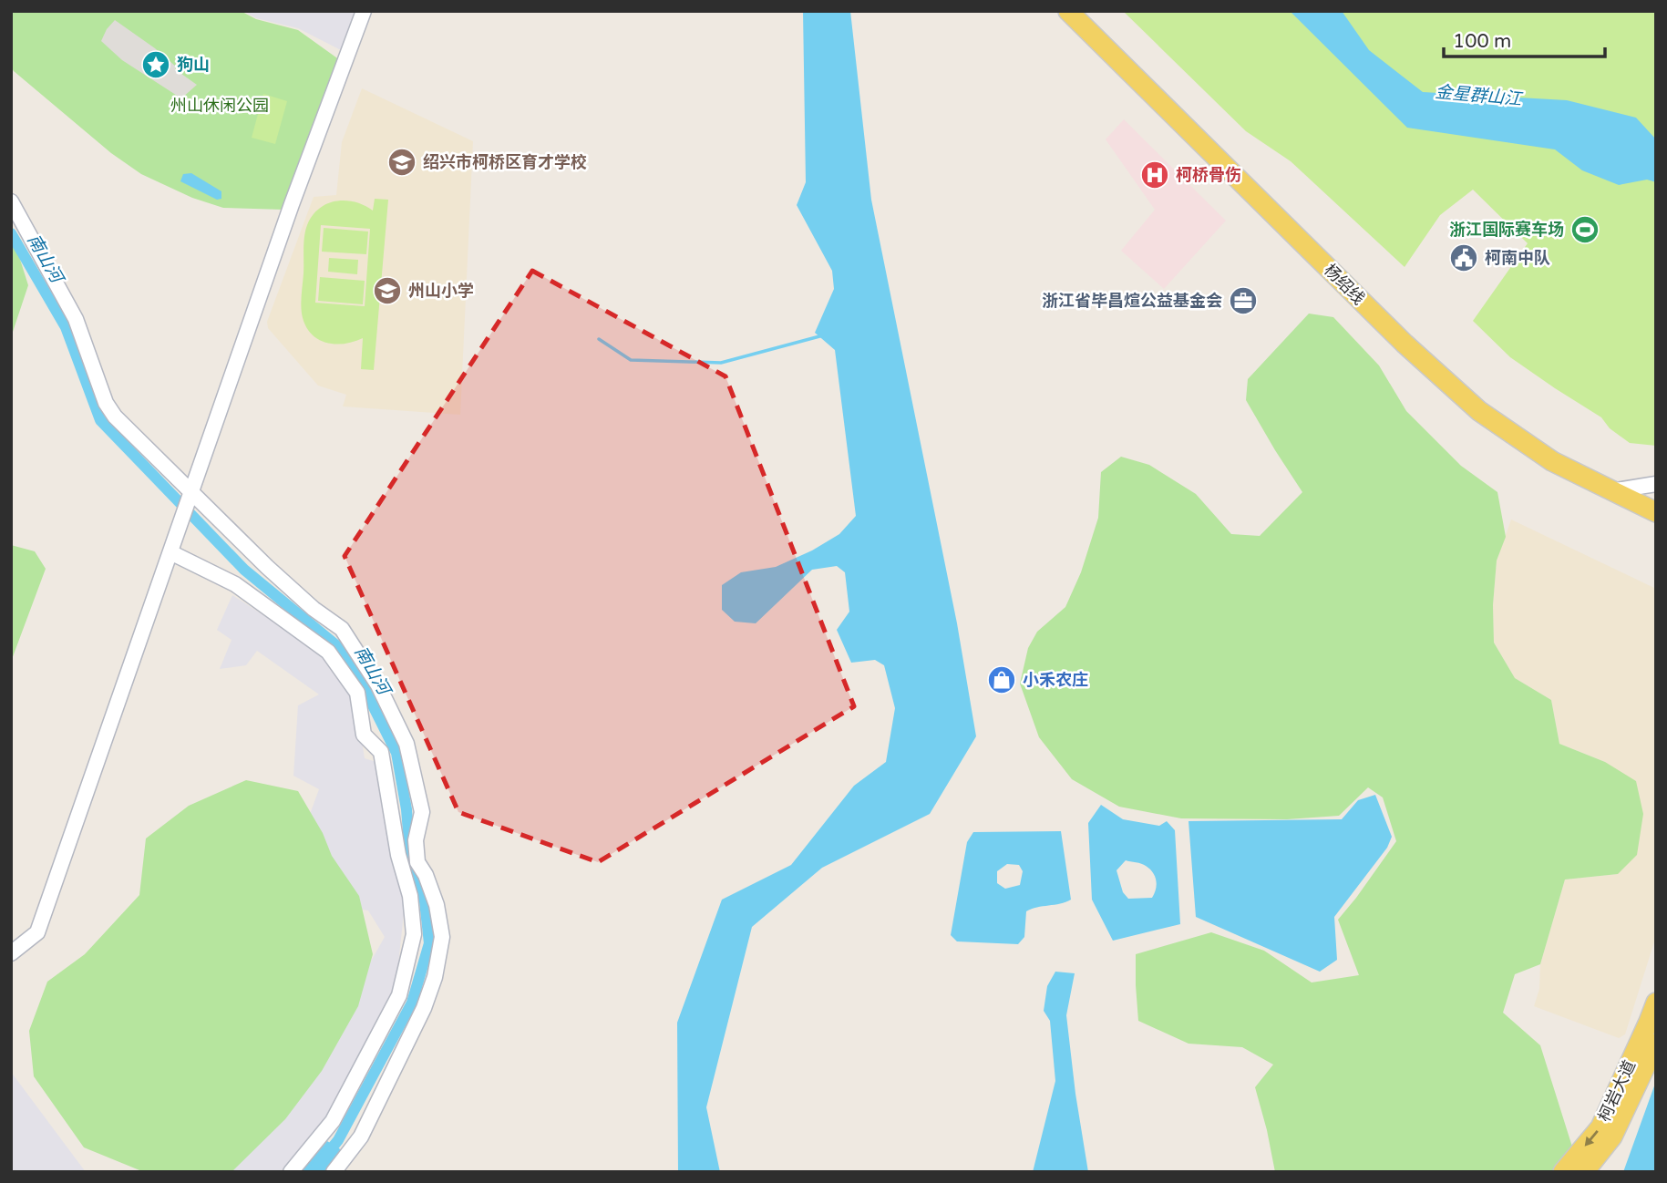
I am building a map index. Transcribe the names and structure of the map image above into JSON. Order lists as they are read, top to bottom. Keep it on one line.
{"streets":{"main road":["杨绍线","柯岩大道"]},"water":["金星群山江","南山河"],"parks":["州山休闲公园"],"places":{"place":["狗山"],"school or university":["绍兴市柯桥区育才学校","州山小学"],"hospital":["柯桥骨伤"],"sports":["浙江国际赛车场"],"public building":["柯南中队"],"office":["浙江省毕昌煊公益基金会"],"shop":["小禾农庄"]},"scale_bar":"100 m"}
